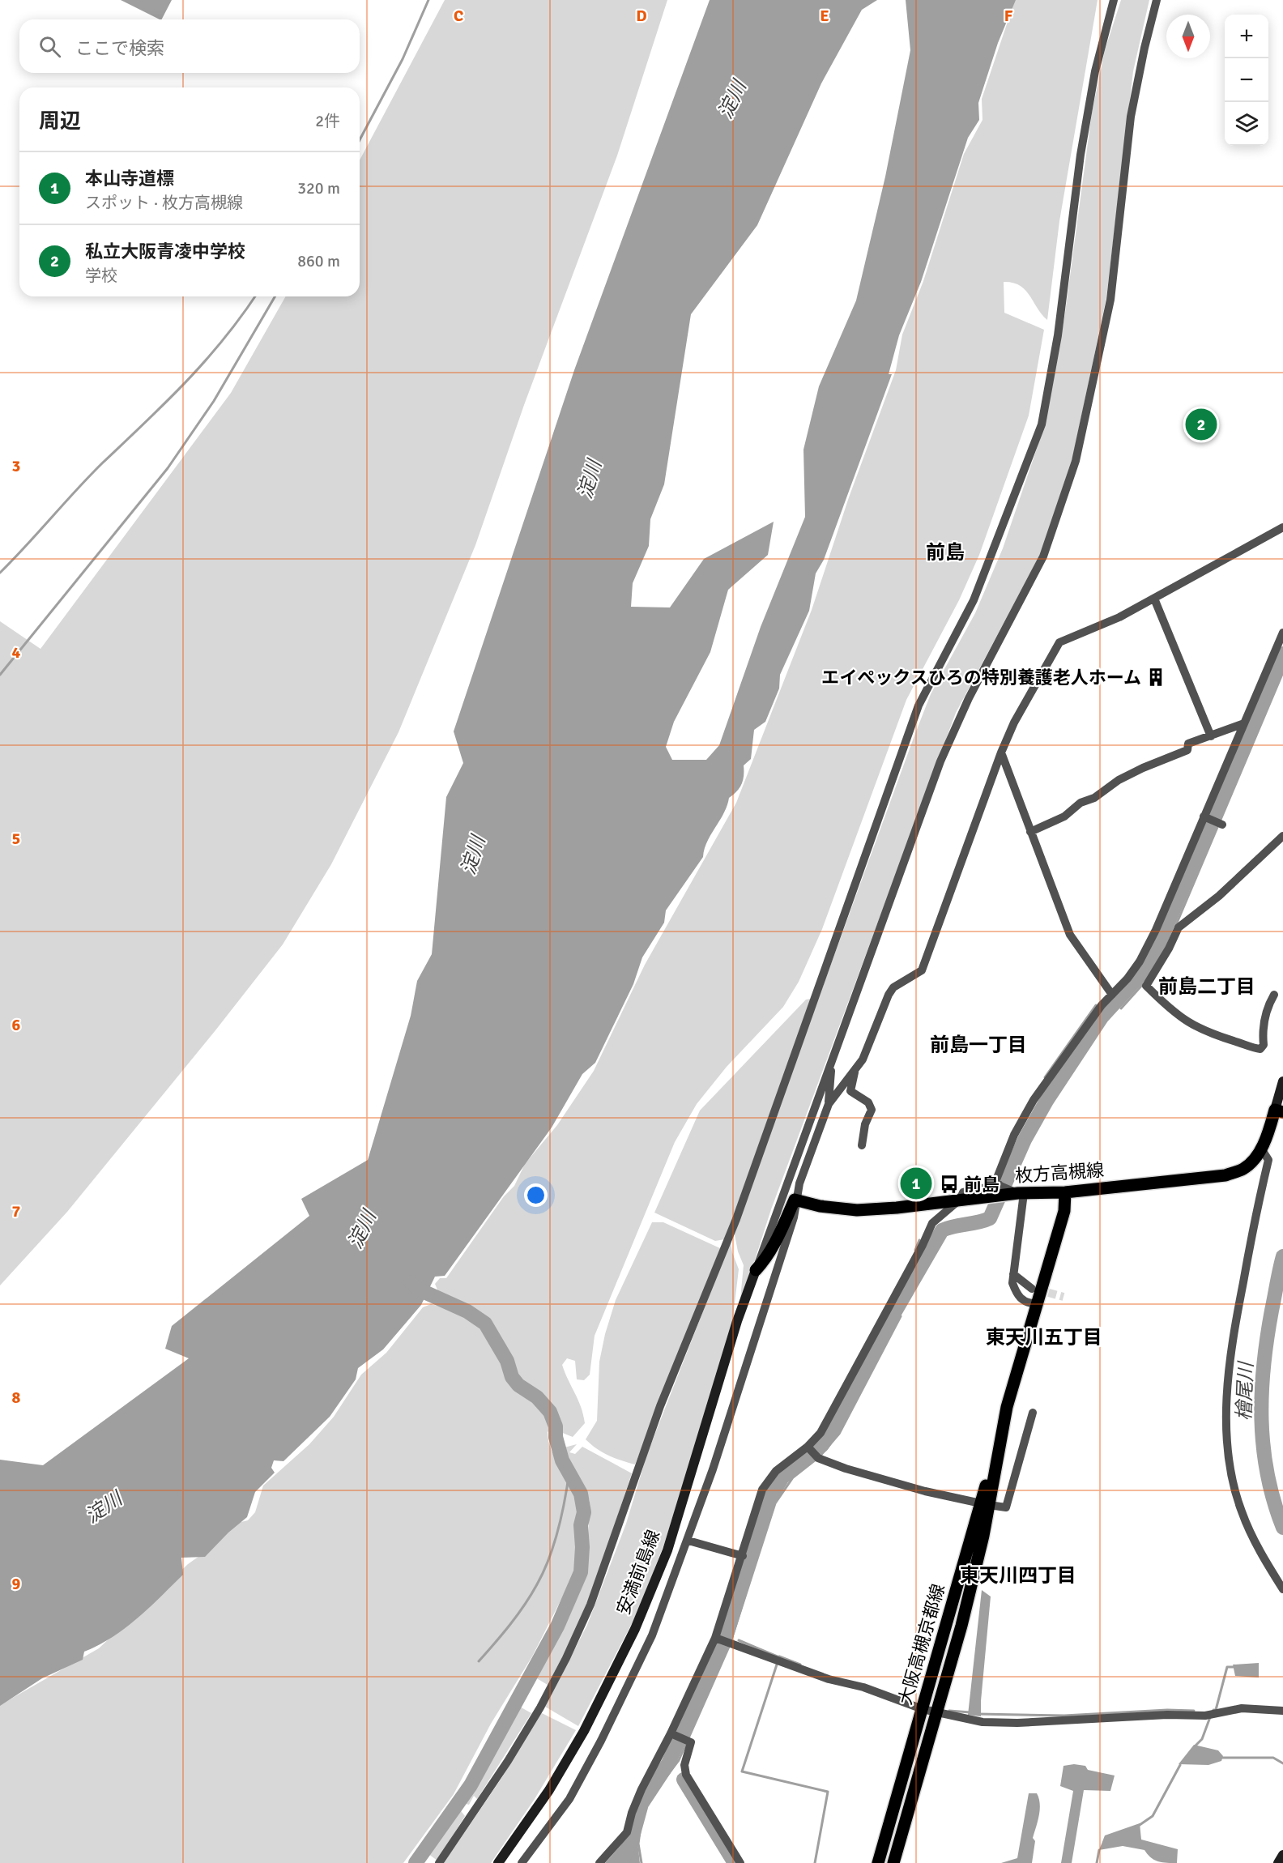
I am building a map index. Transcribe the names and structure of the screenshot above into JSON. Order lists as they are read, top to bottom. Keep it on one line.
{"streets":{"main road":["枚方高槻線","安満前島線","大阪高槻京都線"]},"crossings":[["枚方高槻線","大阪高槻京都線"]],"districts":["前島","前島二丁目","前島一丁目","東天川五丁目","東天川四丁目"],"water":["淀川","檜尾川"],"places":{"building":["エイぺックスひろの特別養護老人ホーム"],"bus stop":["前島"]},"north":"bottom","page":{"map_buttons":["+","−"],"search":"ここで検索","heading":["周辺","2件"],"list":[{"mark":"1","name":"本山寺道標","note":"スポット · 枚方高槻線","value":"320 m"},{"mark":"2","name":"私立大阪青凌中学校","note":"学校","value":"860 m"}],"pins":["2","1"]},"grid":{"columns":["C","D","E","F"],"rows":["3","4","5","6","7","8","9"]}}
